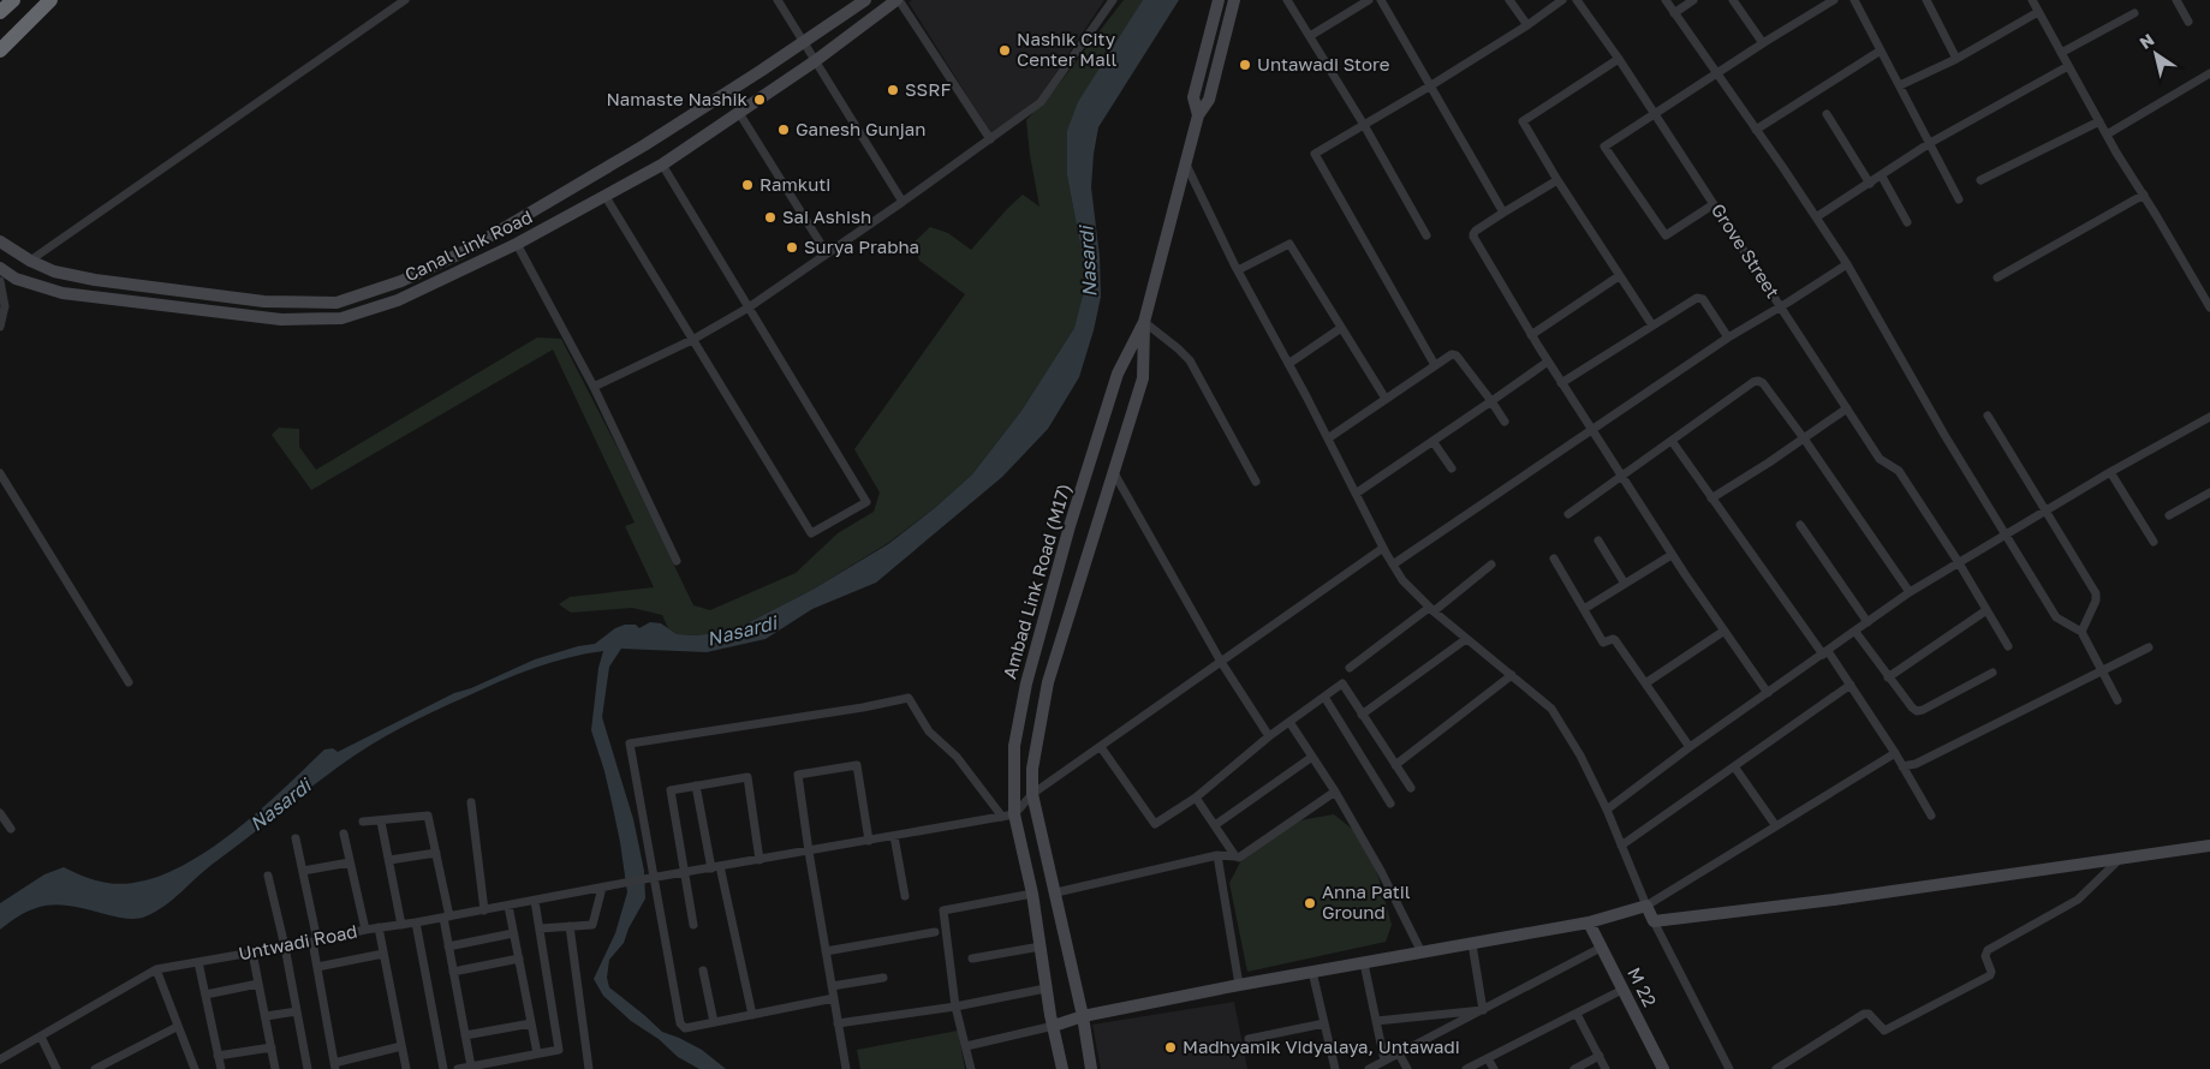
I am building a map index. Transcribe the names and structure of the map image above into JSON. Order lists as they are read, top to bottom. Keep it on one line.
{"streets":{"main road":["Canal Link Road","Ambad Link Road (M17)","M 22"],"street":["Grove Street","Untwadi Road"]},"crossings":[["Ambad Link Road (M17)","Untwadi Road"]],"water":["Nasardi"],"places":["Nashik City Center Mall","Untawadi Store","SSRF","Namaste Nashik","Ganesh Gunjan","Ramkuti","Sai Ashish","Surya Prabha","Anna Patil Ground","Madhyamik Vidyalaya, Untawadi"],"north":"top left"}
